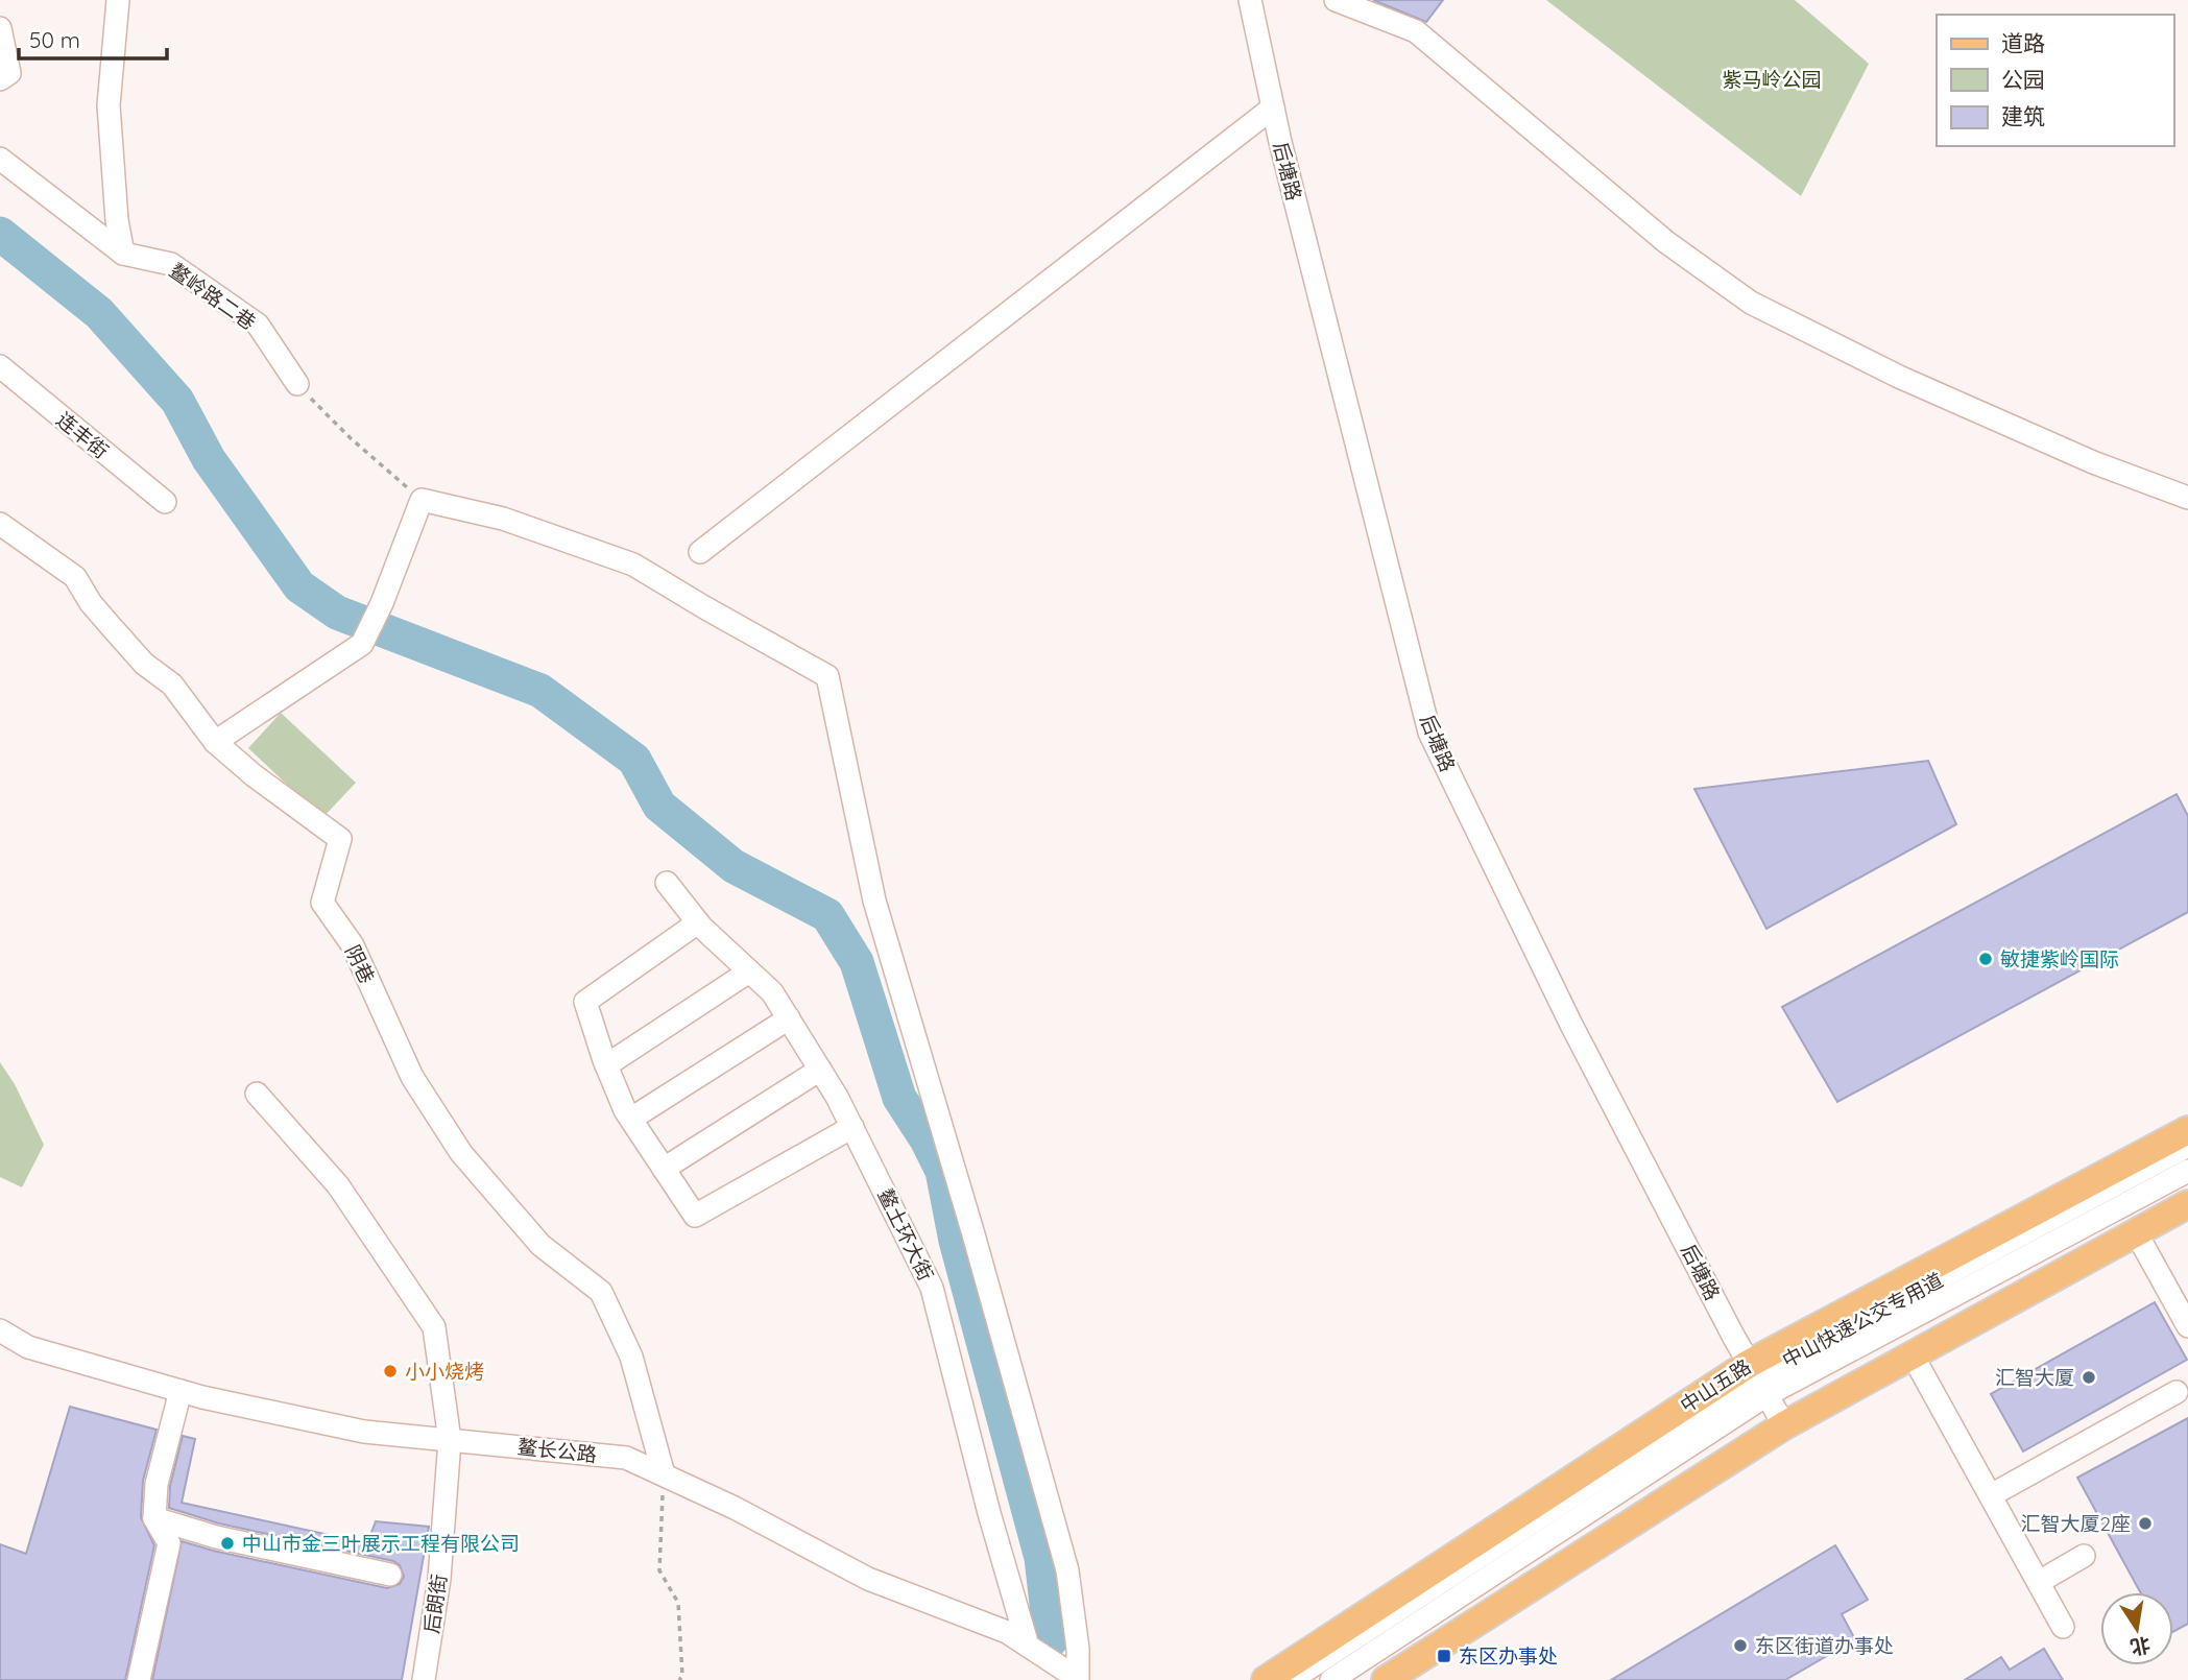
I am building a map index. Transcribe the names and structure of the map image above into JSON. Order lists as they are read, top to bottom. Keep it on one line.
{"streets":{"main road":["中山五路"],"street":["后塘路","鳌岭路二巷","连丰街","阴巷","鳌土环大街","中山快速公交专用道","鳌长公路","后朗街"]},"crossings":[["后塘路","中山快速公交专用道"],["后塘路","中山五路"],["阴巷","鳌长公路"],["鳌土环大街","鳌长公路"],["中山快速公交专用道","中山五路"],["鳌长公路","后朗街"]],"parks":["紫马岭公园"],"places":{"other":["敏捷紫岭国际","小小烧烤","汇智大厦","汇智大厦2座","中山市金三叶展示工程有限公司","东区街道办事处"],"transit":["东区办事处"]},"legend":["道路","公园","建筑"],"scale_bar":"50 m","north":"bottom"}
